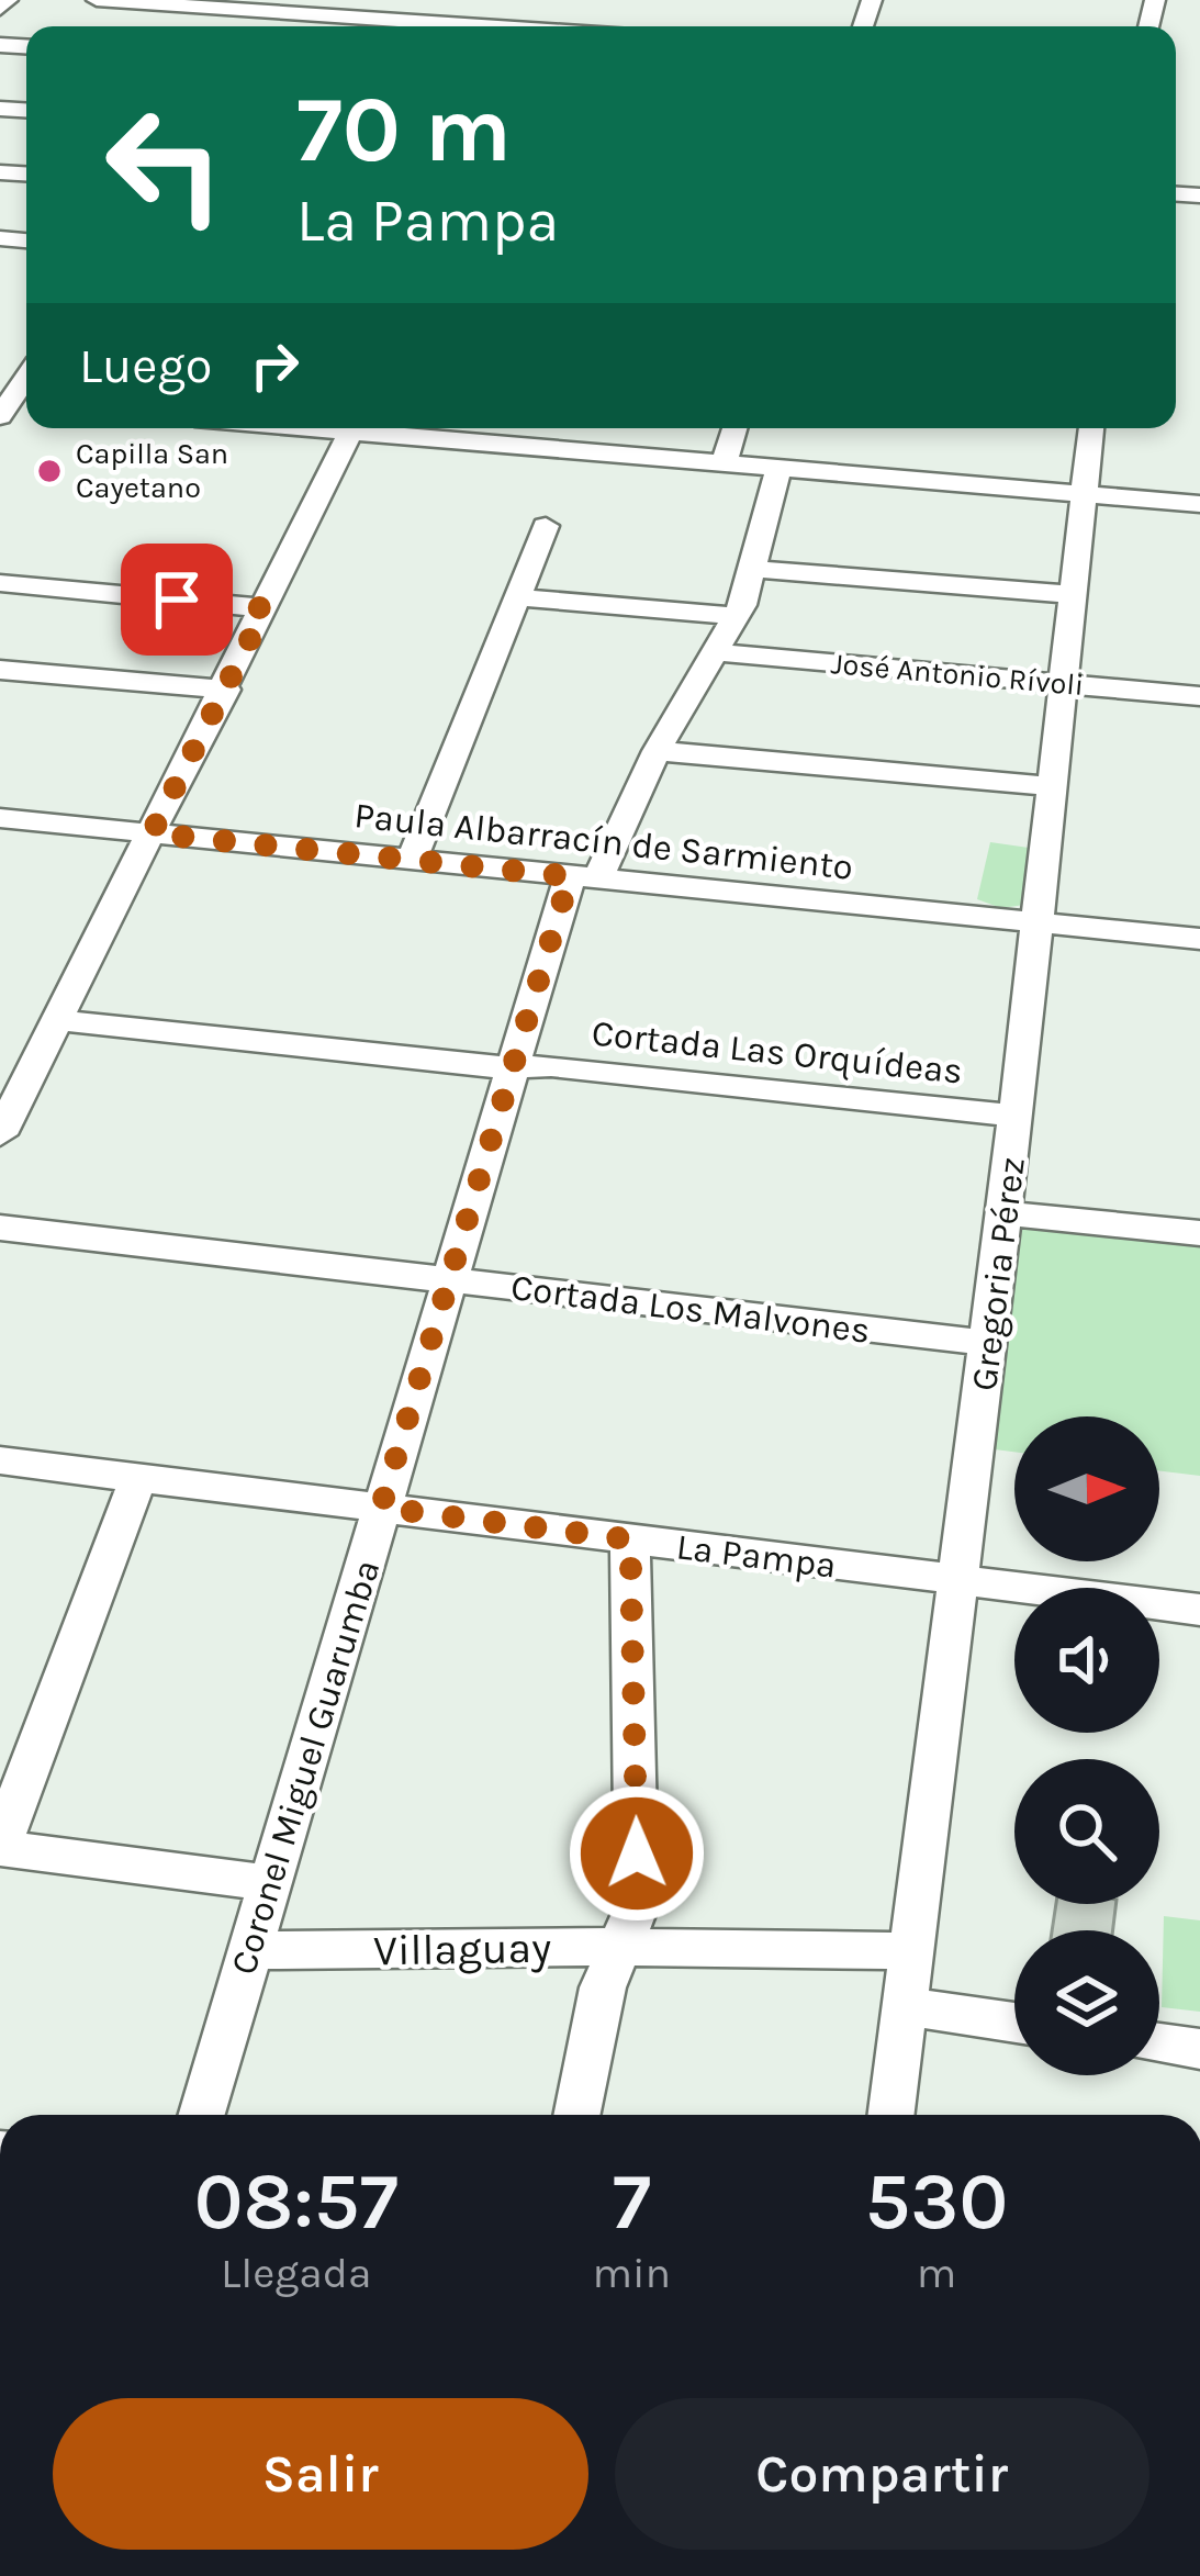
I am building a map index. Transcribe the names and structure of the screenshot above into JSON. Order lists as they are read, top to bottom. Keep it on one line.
{"streets":{"street":["José Antonio Rívoli","Paula Albarracín de Sarmiento","Cortada Las Orquídeas","Gregoria Pérez","Cortada Los Malvones","La Pampa","Coronel Miguel Guarumba","Villaguay"]},"crossings":[["José Antonio Rívoli","Gregoria Pérez"],["José Antonio Rívoli","Coronel Miguel Guarumba"],["Paula Albarracín de Sarmiento","Gregoria Pérez"],["Paula Albarracín de Sarmiento","Coronel Miguel Guarumba"],["Cortada Las Orquídeas","Gregoria Pérez"],["Cortada Las Orquídeas","Coronel Miguel Guarumba"],["Gregoria Pérez","Cortada Los Malvones"],["Gregoria Pérez","La Pampa"],["Gregoria Pérez","Villaguay"],["Cortada Los Malvones","Coronel Miguel Guarumba"],["La Pampa","Coronel Miguel Guarumba"],["Coronel Miguel Guarumba","Villaguay"]],"places":["Capilla San Cayetano"],"north":"right","page":{"turn":["70 m","La Pampa"],"then":"Luego","eta":["08:57","Llegada","7","min","530","m"],"buttons":["Salir","Compartir"]}}
